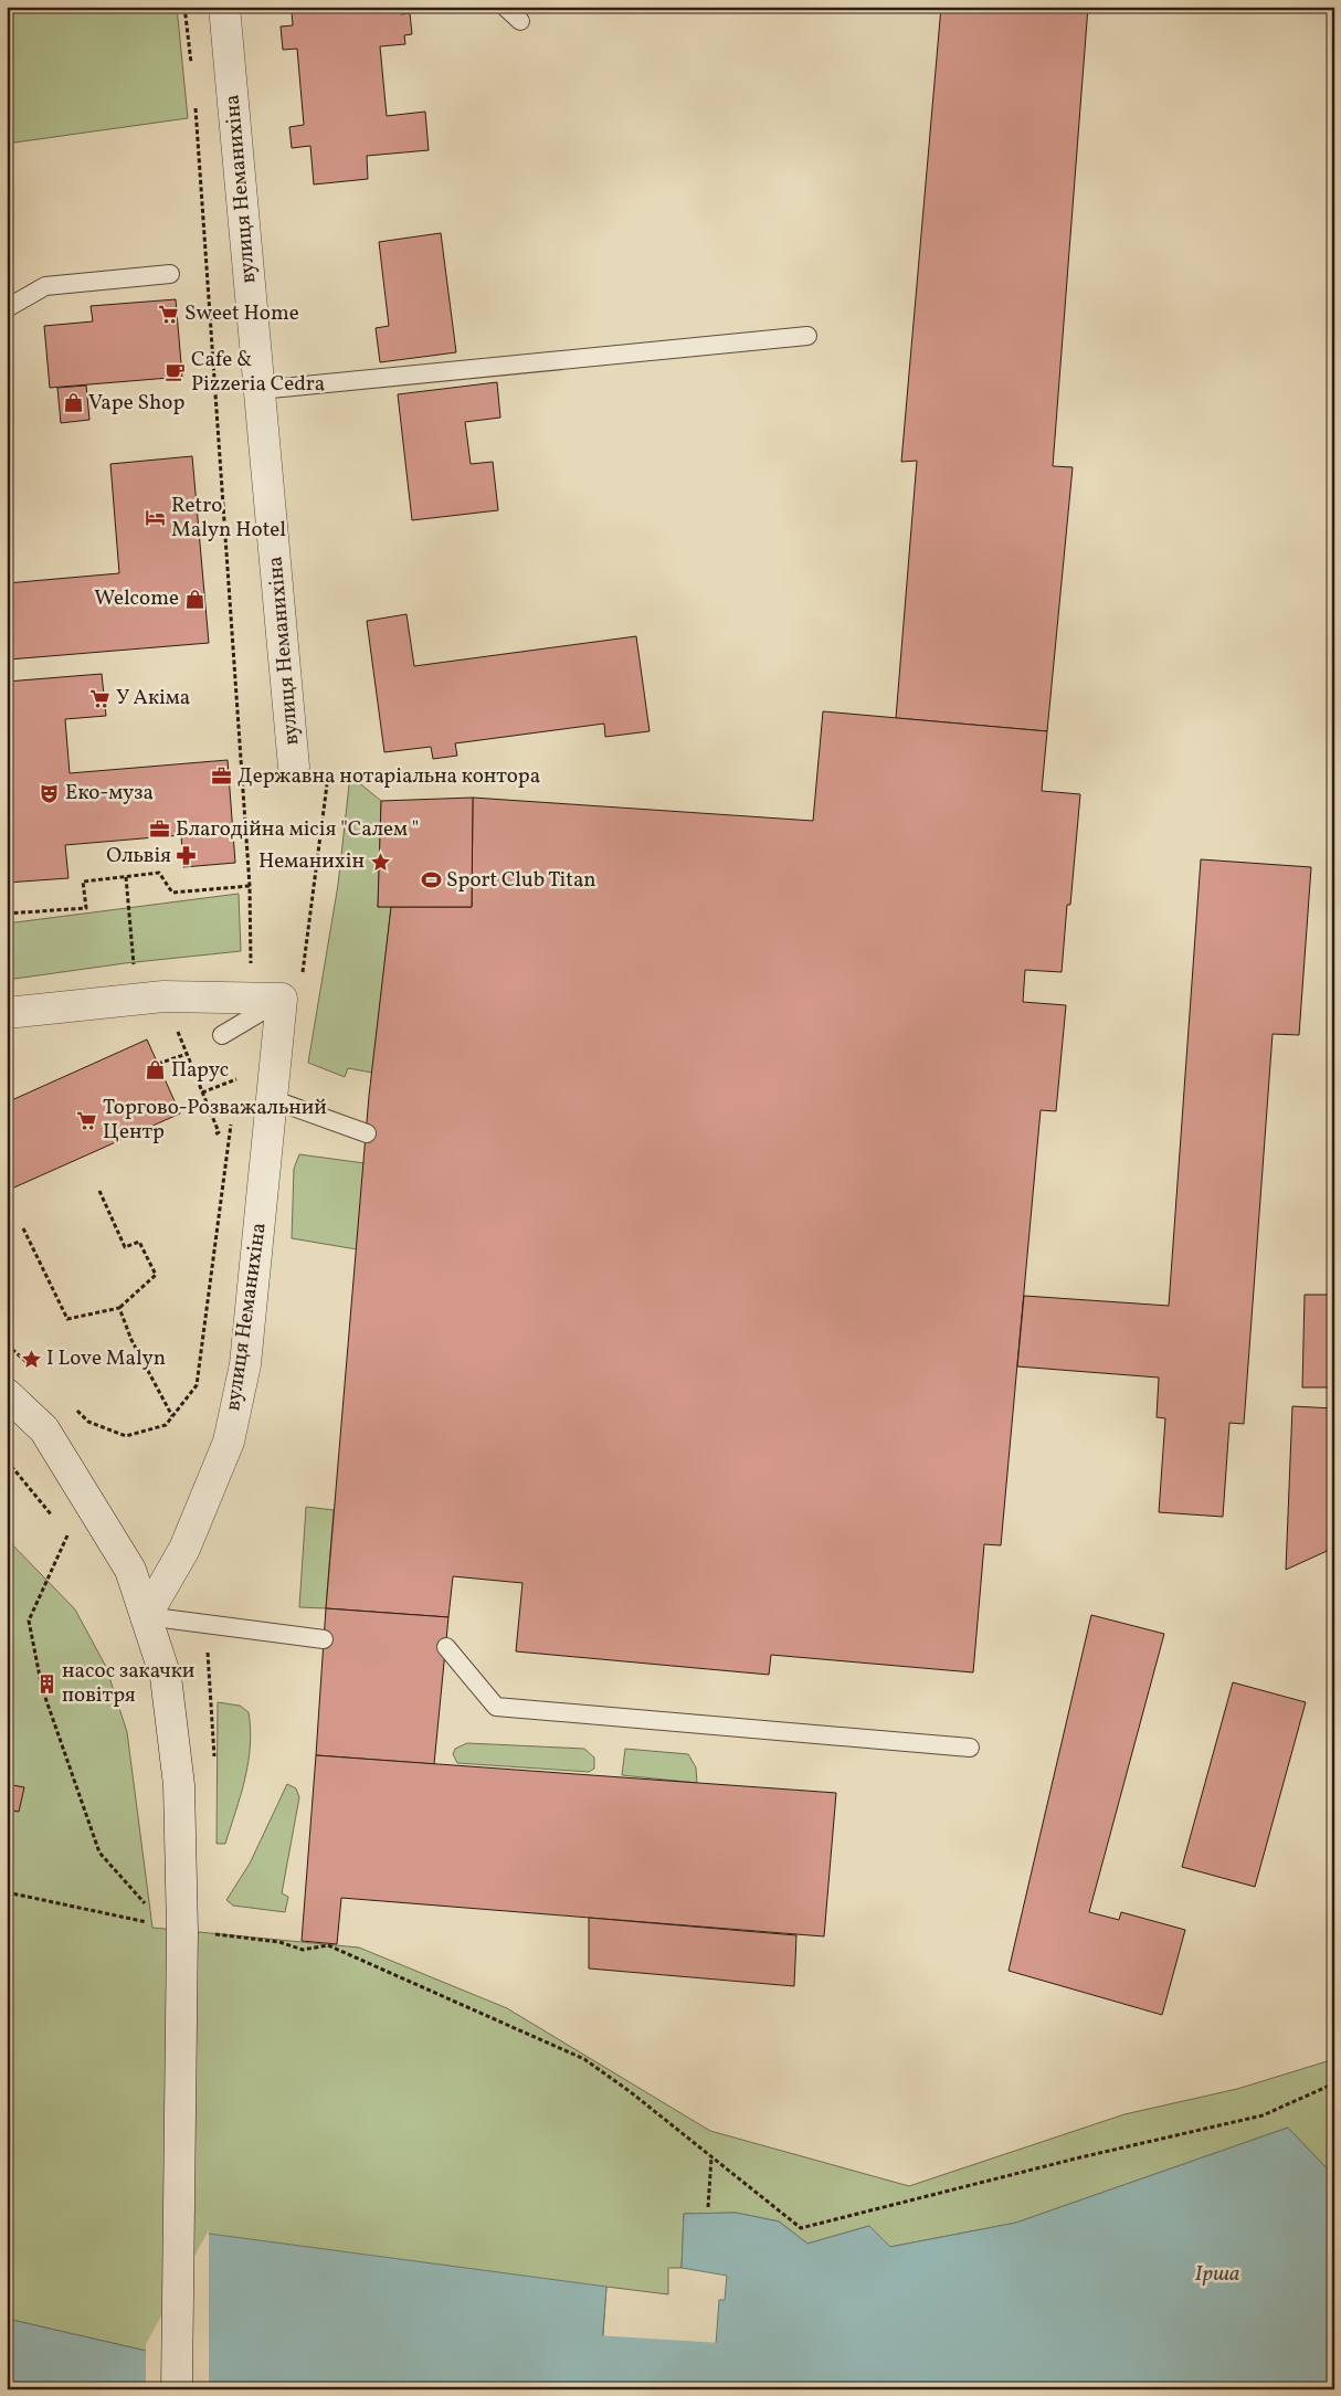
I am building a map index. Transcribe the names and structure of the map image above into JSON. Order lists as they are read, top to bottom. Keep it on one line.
{"streets":{"street":["вулиця Неманихіна"]},"water":["Ірша"],"places":{"supermarket":["Sweet Home","У Акіма","Торгово-Розважальний Центр"],"cafe":["Cafe & Pizzeria Cedra"],"shop":["Vape Shop","Welcome","Парус"],"hotel":["Retro Malyn Hotel"],"office":["Державна нотаріальна контора","Благодійна місія \"Салем \""],"theatre":["Еко-муза"],"pharmacy":["Ольвія"],"place":["Неманихін","I Love Malyn"],"sports":["Sport Club Titan"],"building":["насос закачки повітря"]}}
